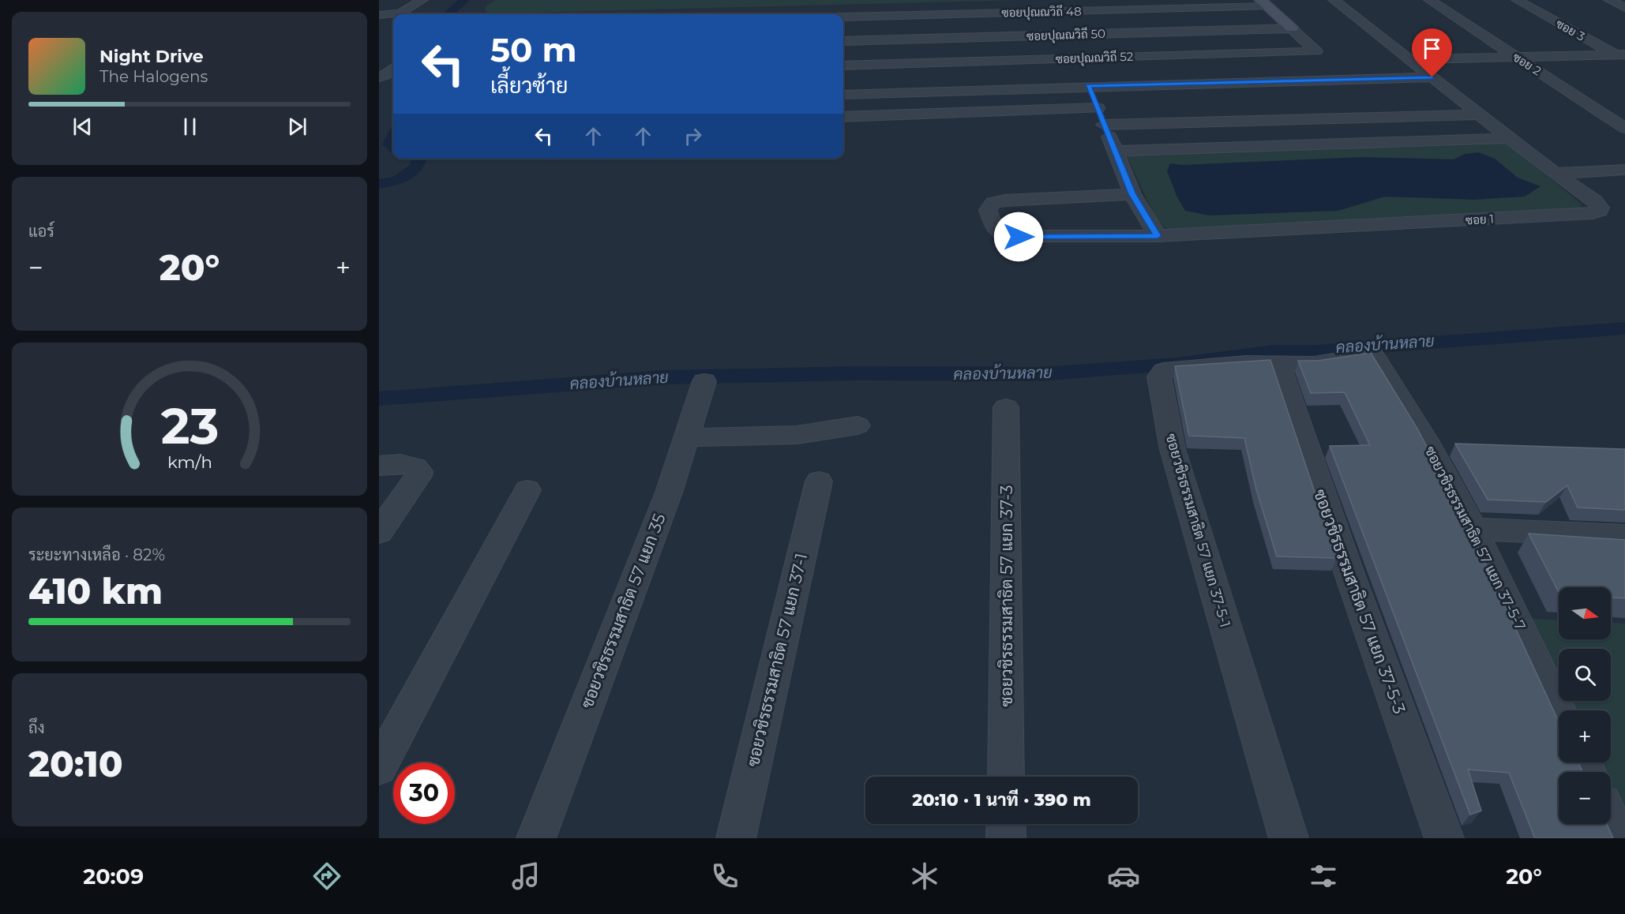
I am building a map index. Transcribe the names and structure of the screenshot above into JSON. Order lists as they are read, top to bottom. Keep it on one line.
{"streets":{"street":["ซอยปุณณวิถี 48","ซอย 3","ซอยปุณณวิถี 50","ซอยปุณณวิถี 52","ซอย 2","ซอย 1","ซอยวชิรธรรมสาธิต 57 แยก 37-5-1","ซอยวชิรธรรมสาธิต 57 แยก 37-5-7","ซอยวชิรธรรมสาธิต 57 แยก 37-3","ซอยวชิรธรรมสาธิต 57 แยก 37-5-3","ซอยวชิรธรรมสาธิต 57 แยก 35","ซอยวชิรธรรมสาธิต 57 แยก 37-1"]},"crossings":[["ซอยปุณณวิถี 50","ซอยปุณณวิถี 52"],["ซอยวชิรธรรมสาธิต 57 แยก 37-5-1","ซอยวชิรธรรมสาธิต 57 แยก 37-5-7"],["ซอยวชิรธรรมสาธิต 57 แยก 37-5-1","ซอยวชิรธรรมสาธิต 57 แยก 37-5-3"]],"water":["คลองบ้านหลาย"],"north":"right","page":{"turn":["50 m","เลี้ยวซ้าย"],"song":["Night Drive","The Halogens"],"tile":["แอร์",["ระยะทางเหลือ · 82%","410 km"],["ถึง","20:10"]],"heat":["−","20°","+"],"map_buttons":["+","−"],"limit":"30","trip":"20:10 · 1 นาที · 390 m","tabs":["20:09","20°"],"gauge":["23","km/h"]}}
